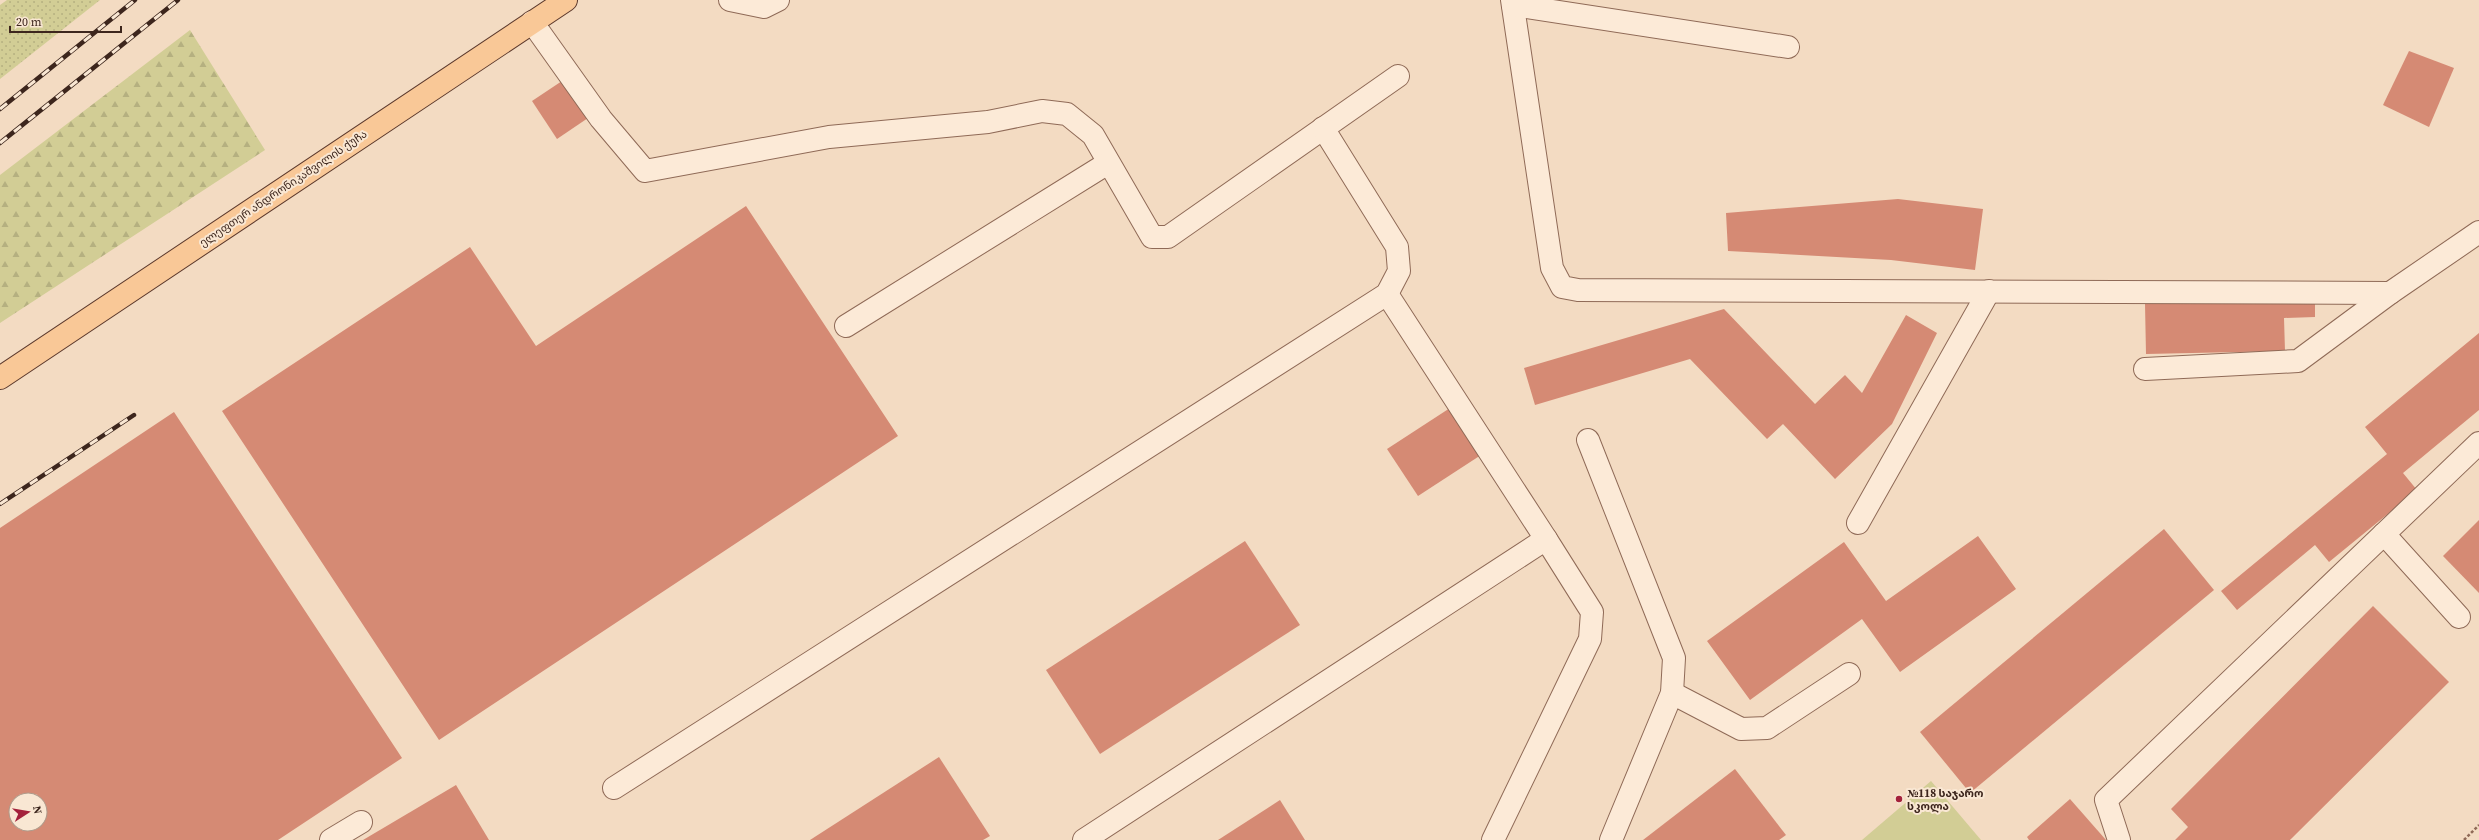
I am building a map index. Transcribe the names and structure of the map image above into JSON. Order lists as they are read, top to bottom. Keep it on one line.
{"streets":{"main road":["ელეფთერ ანდრონიკაშვილის ქუჩა"]},"places":["№118 საჯარო სკოლა"],"scale_bar":"20 m","north":"right"}
